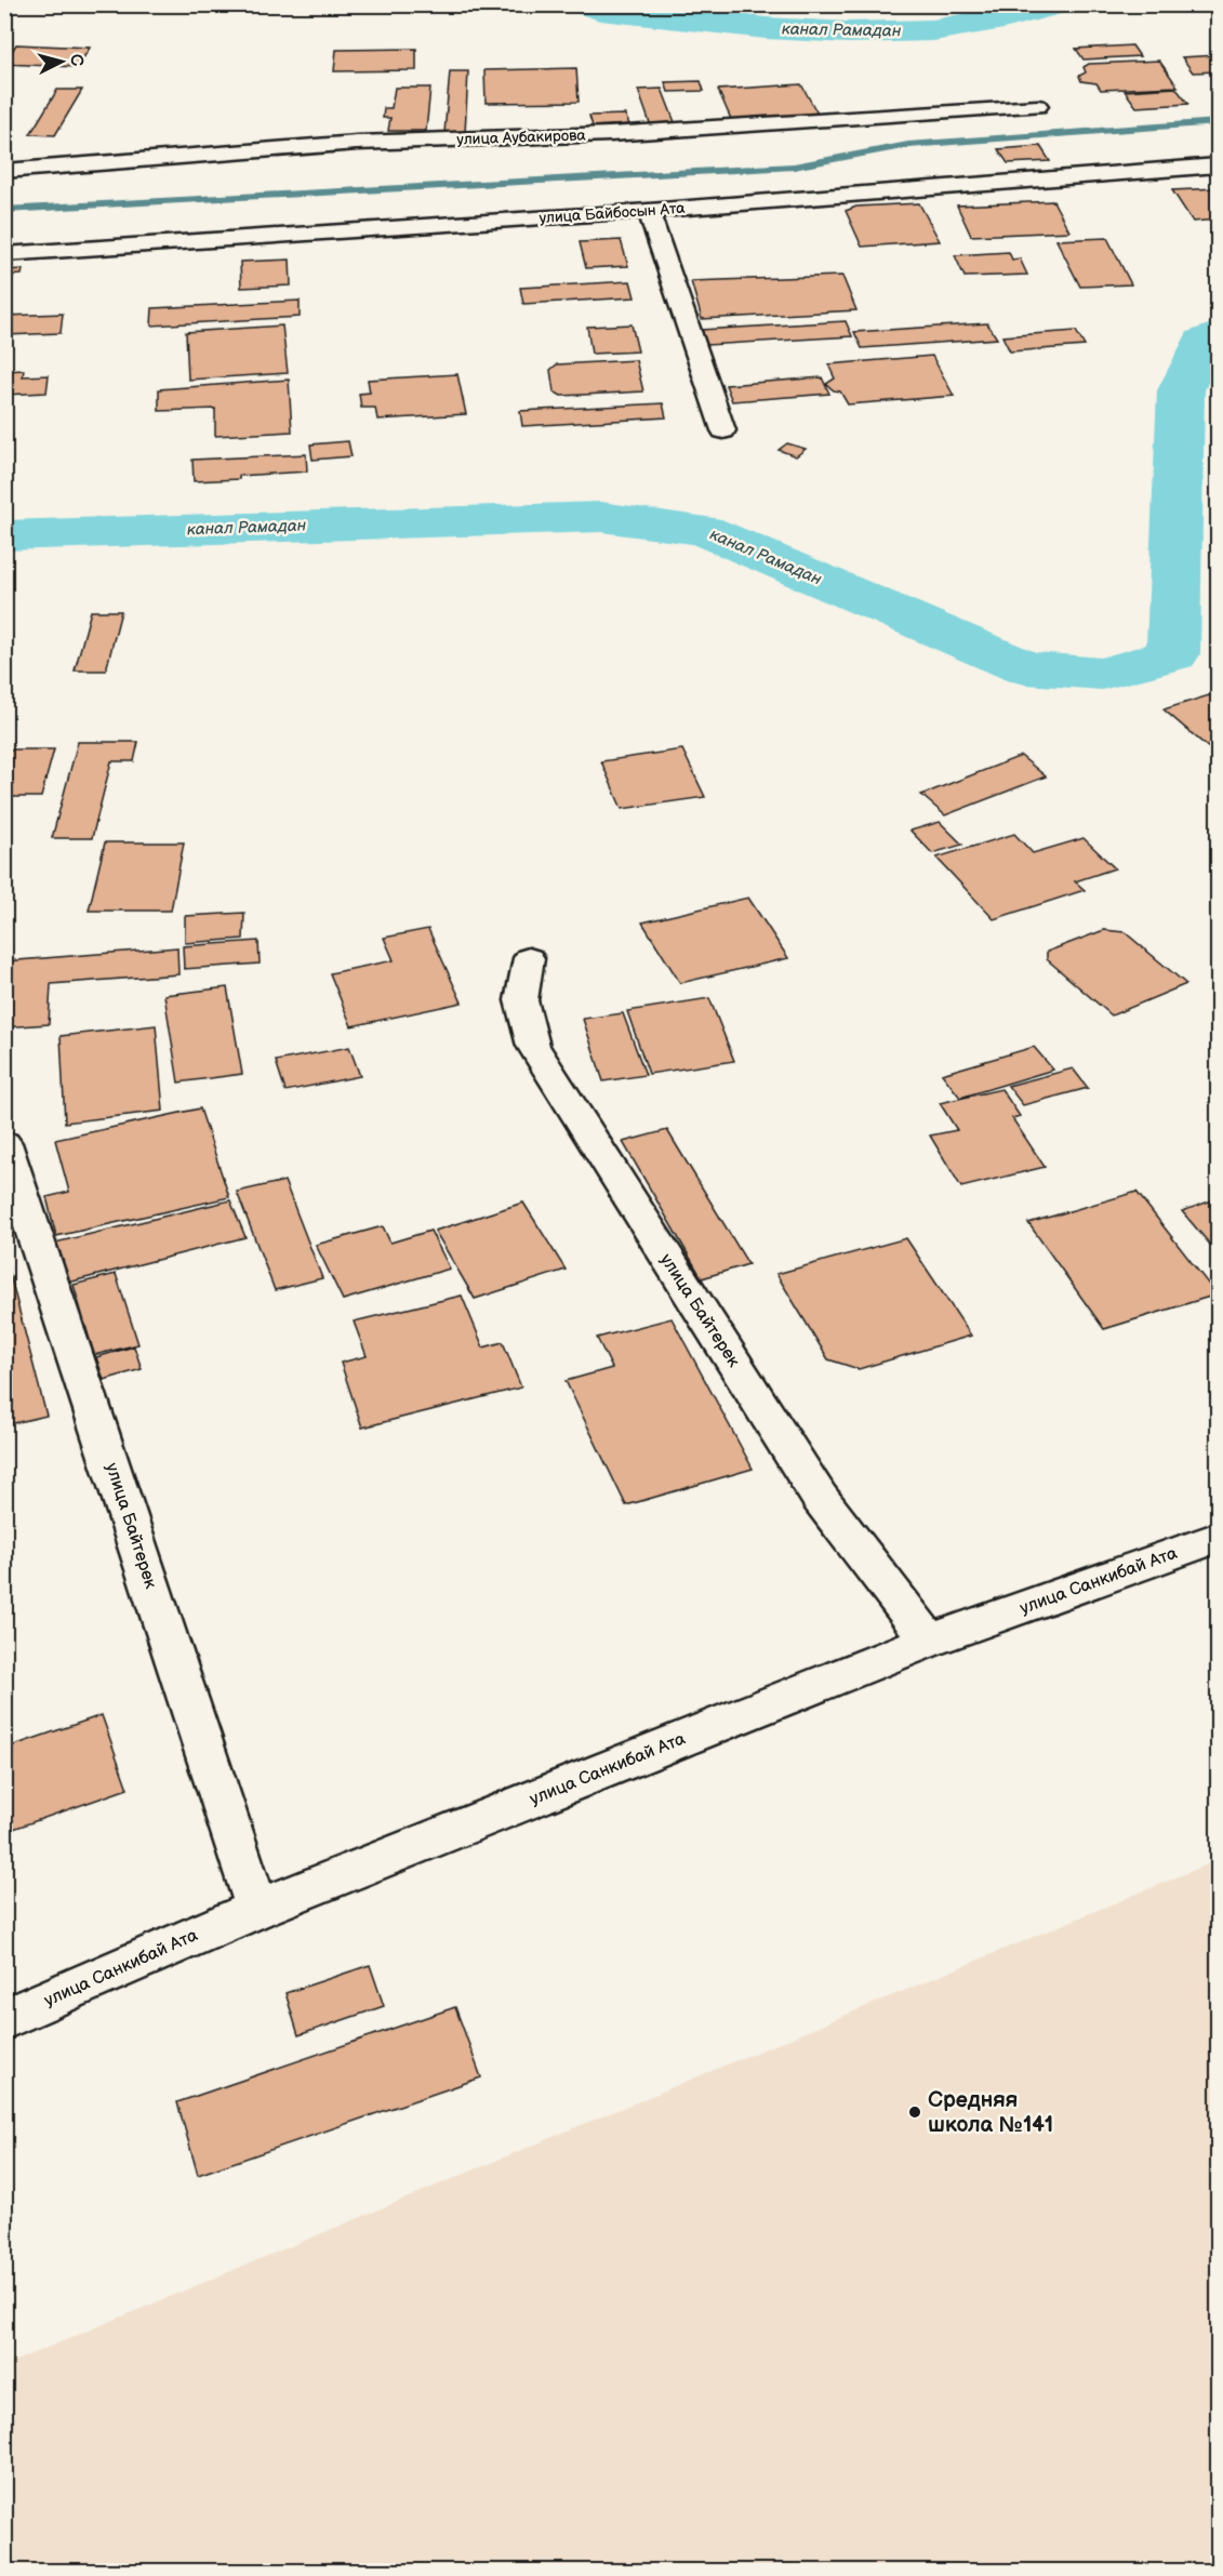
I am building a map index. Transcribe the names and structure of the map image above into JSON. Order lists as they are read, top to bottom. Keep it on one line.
{"streets":{"street":["улица Аубакирова","улица Байбосын Ата","улица Байтерек","улица Санкибай Ата"]},"crossings":[["улица Байтерек","улица Санкибай Ата"]],"water":["канал Рамадан"],"places":["Средняя школа №141"],"north":"right"}
